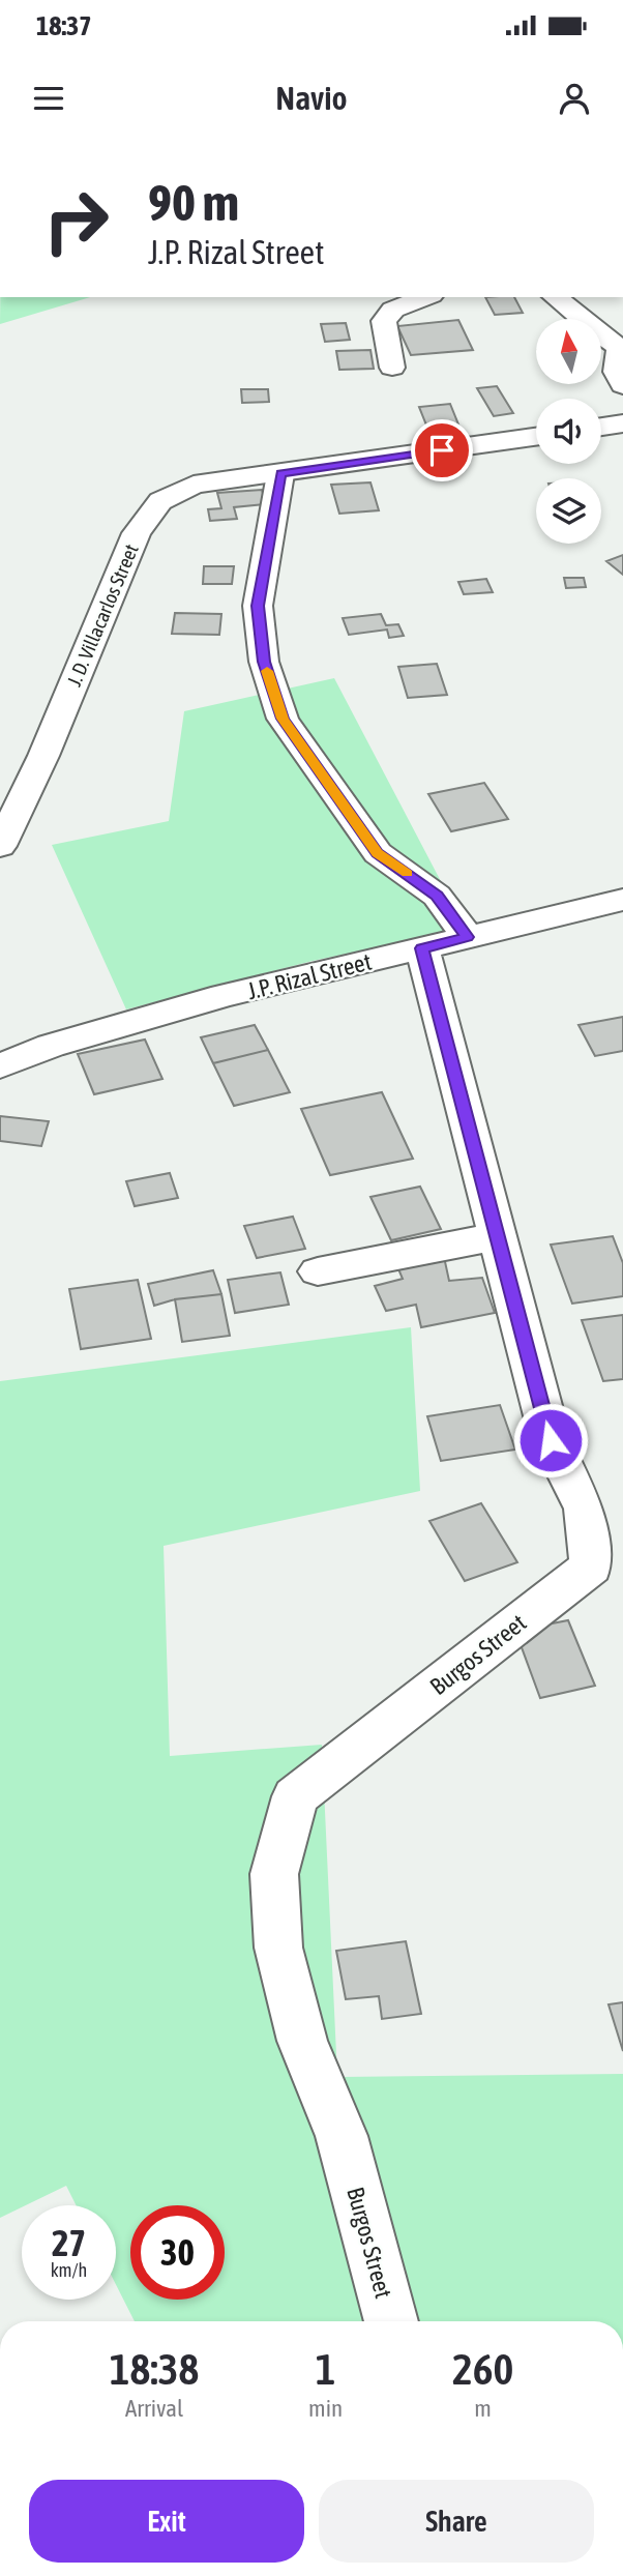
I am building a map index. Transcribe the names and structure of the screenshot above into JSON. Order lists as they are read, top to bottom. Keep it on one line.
{"streets":{"street":["J. D. Villacarlos Street","J.P. Rizal Street","Burgos Street"]},"crossings":[["J.P. Rizal Street","Burgos Street"]],"north":"top","page":{"status":"18:37","header":"Navio","turn":["90 m","J.P. Rizal Street"],"speed":"27 km/h","limit":"30","eta":["18:38","Arrival","1","min","260","m"],"buttons":["Exit","Share"]}}
